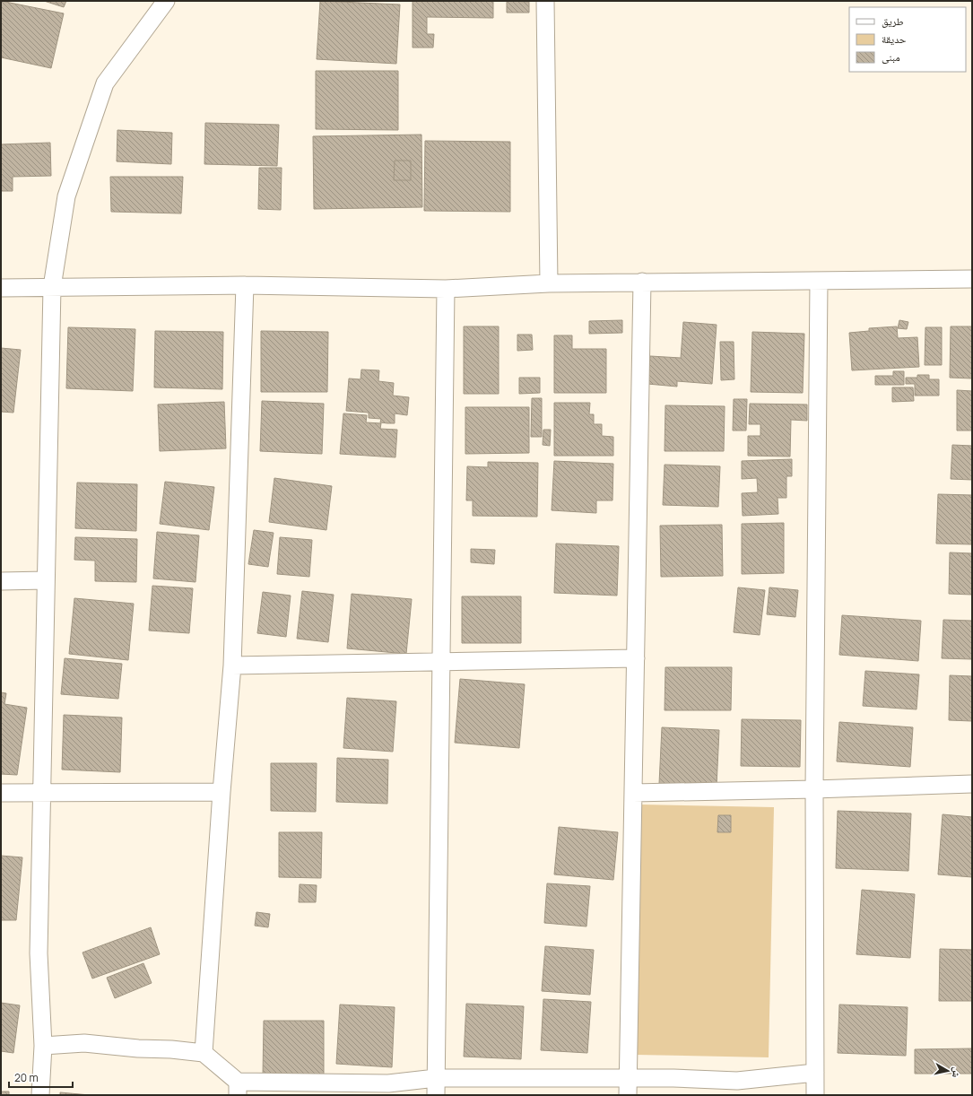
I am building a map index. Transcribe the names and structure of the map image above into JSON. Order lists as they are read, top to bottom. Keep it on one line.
{"legend":["طريق","حديقة","مبنى"],"scale_bar":"20 m","north":"right"}
